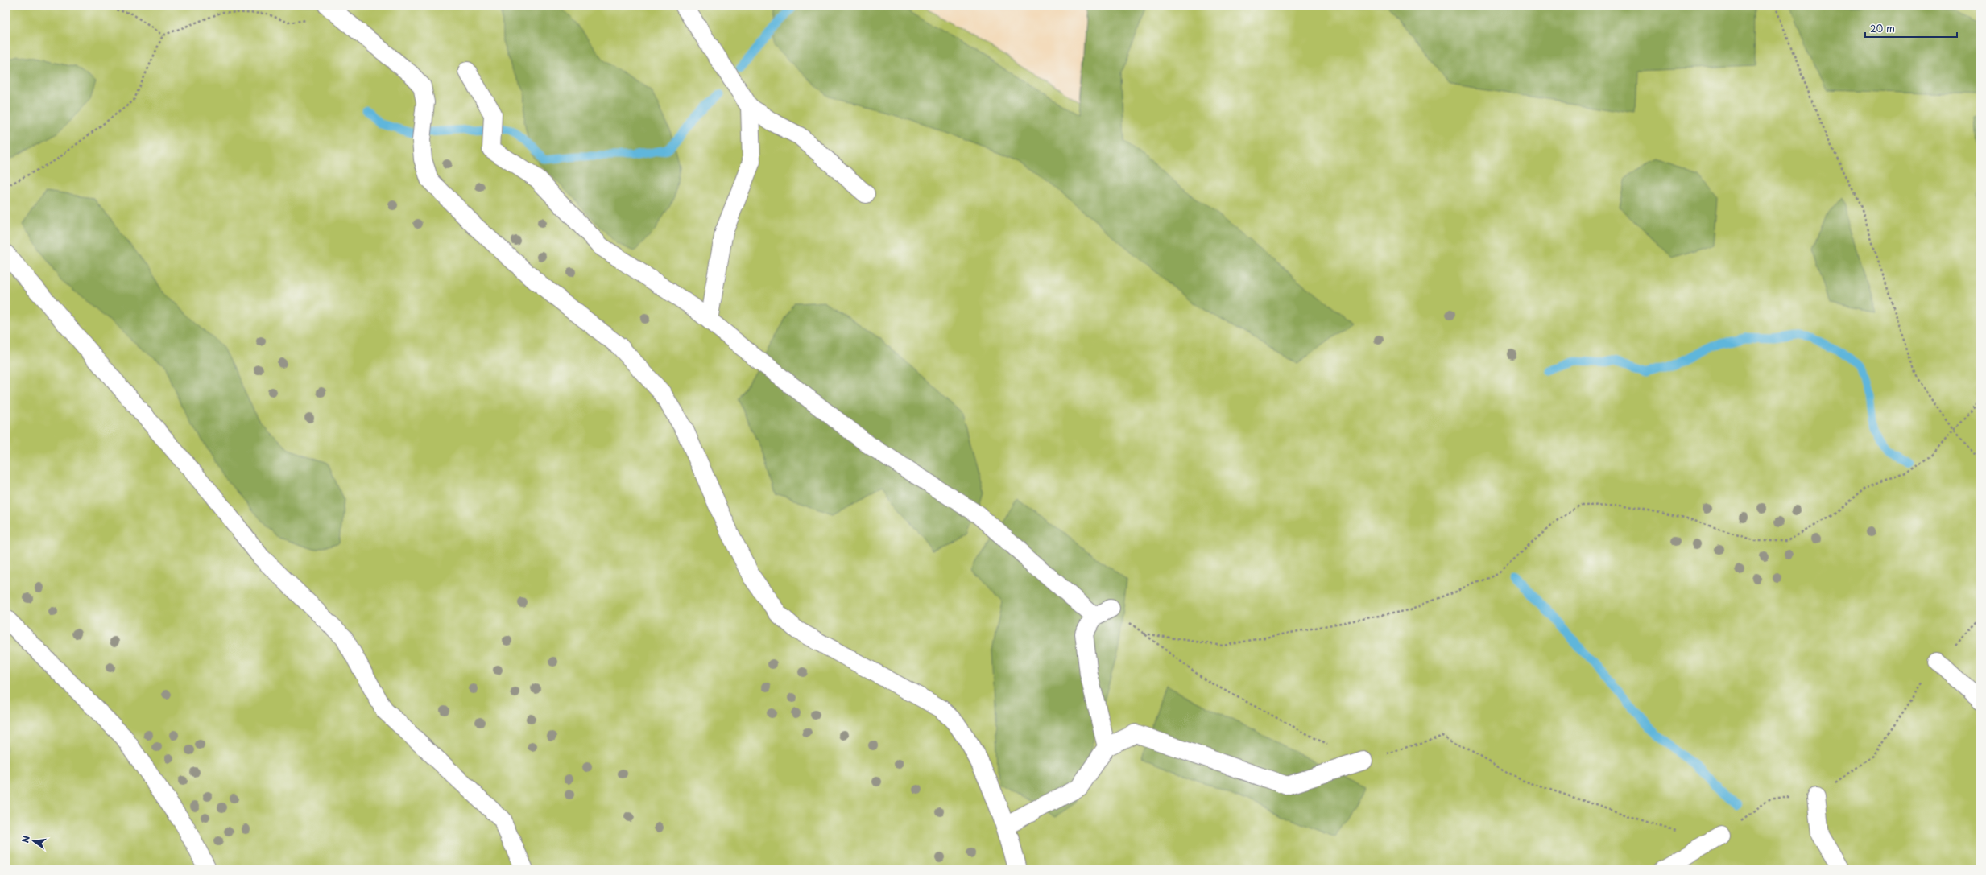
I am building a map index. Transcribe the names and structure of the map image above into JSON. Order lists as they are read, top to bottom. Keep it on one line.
{"scale_bar":"20 m","north":"left"}
